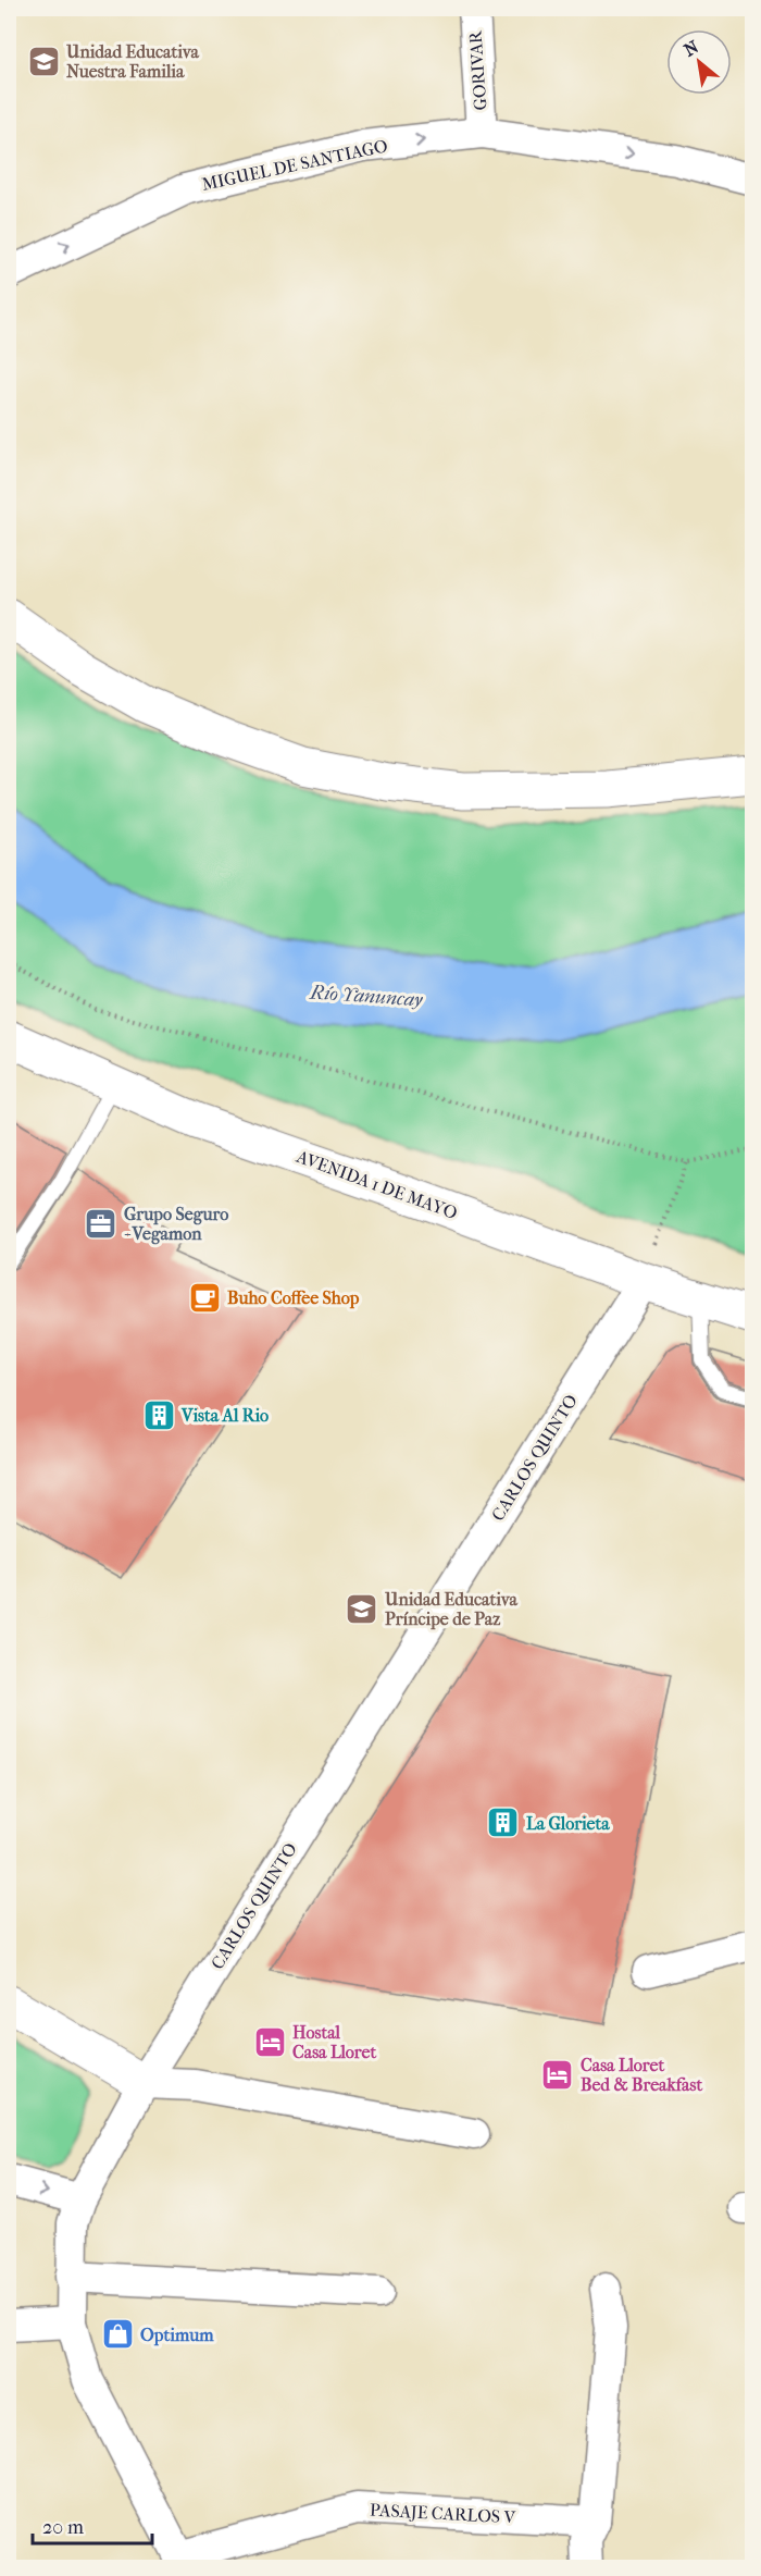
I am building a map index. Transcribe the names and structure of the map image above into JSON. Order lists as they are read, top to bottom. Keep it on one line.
{"streets":{"street":["GORIVAR","MIGUEL DE SANTIAGO","AVENIDA 1 DE MAYO","CARLOS QUINTO","PASAJE CARLOS V"]},"crossings":[["GORIVAR","MIGUEL DE SANTIAGO"],["AVENIDA 1 DE MAYO","CARLOS QUINTO"],["CARLOS QUINTO","PASAJE CARLOS V"]],"one_way":["MIGUEL DE SANTIAGO"],"water":["Río Yanuncay"],"places":{"school or university":["Unidad Educativa Nuestra Familia","Unidad Educativa Príncipe de Paz"],"office":["Grupo Seguro - Vegamon"],"cafe":["Buho Coffee Shop"],"building":["Vista Al Rio","La Glorieta"],"hotel":["Hostal Casa Lloret","Casa Lloret Bed & Breakfast"],"shop":["Optimum"]},"scale_bar":"20 m","north":"top left"}
